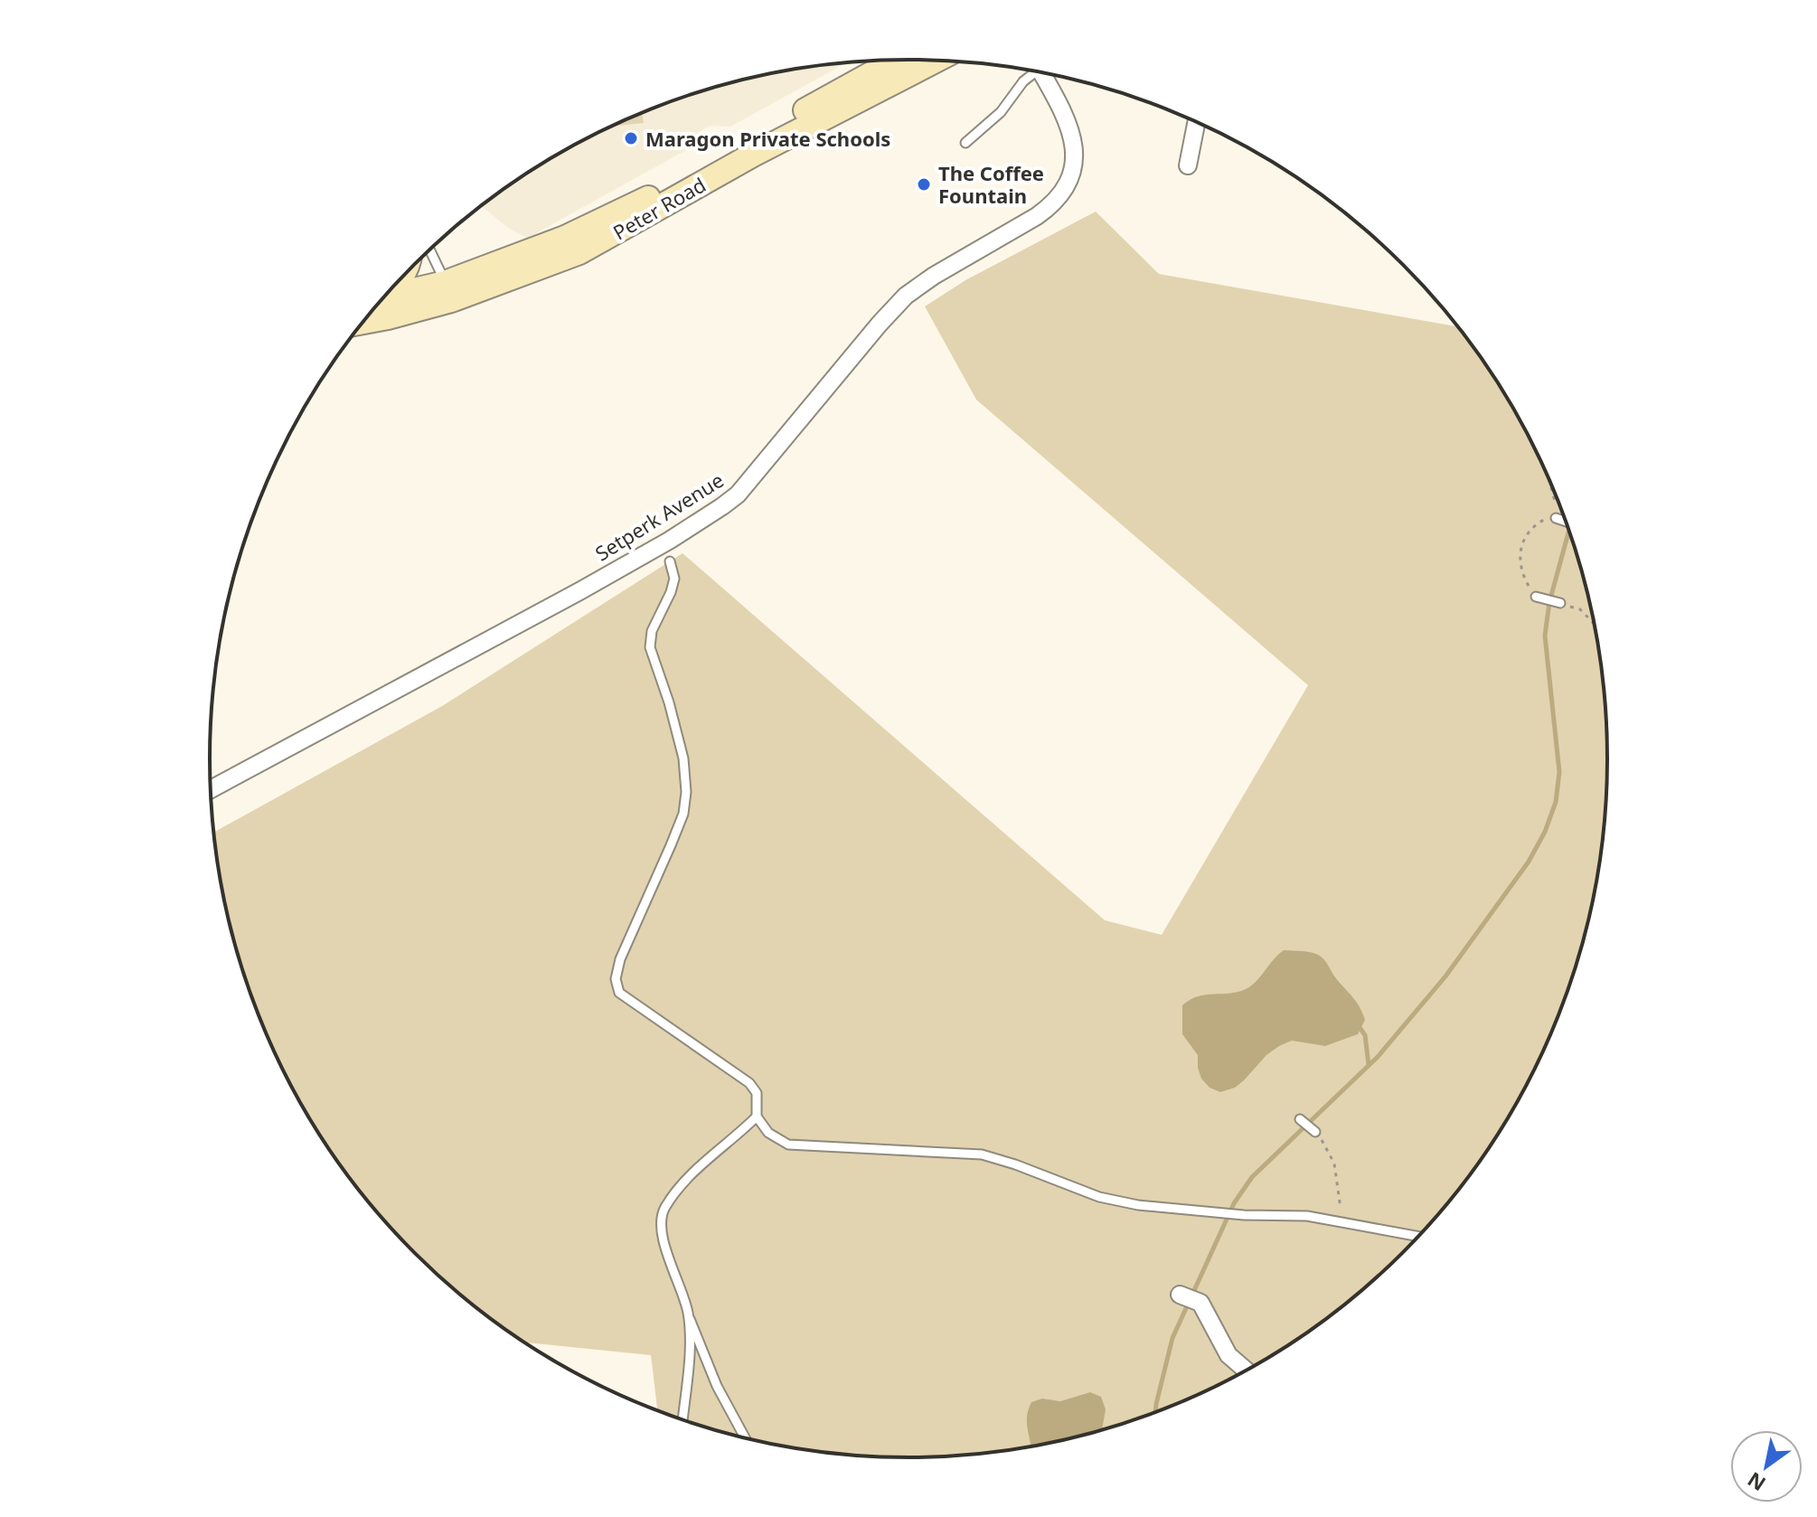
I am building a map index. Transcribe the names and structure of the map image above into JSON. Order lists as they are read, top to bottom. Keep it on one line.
{"streets":{"main road":["Peter Road"],"street":["Setperk Avenue"]},"places":["Maragon Private Schools","The Coffee Fountain"],"north":"bottom left"}
